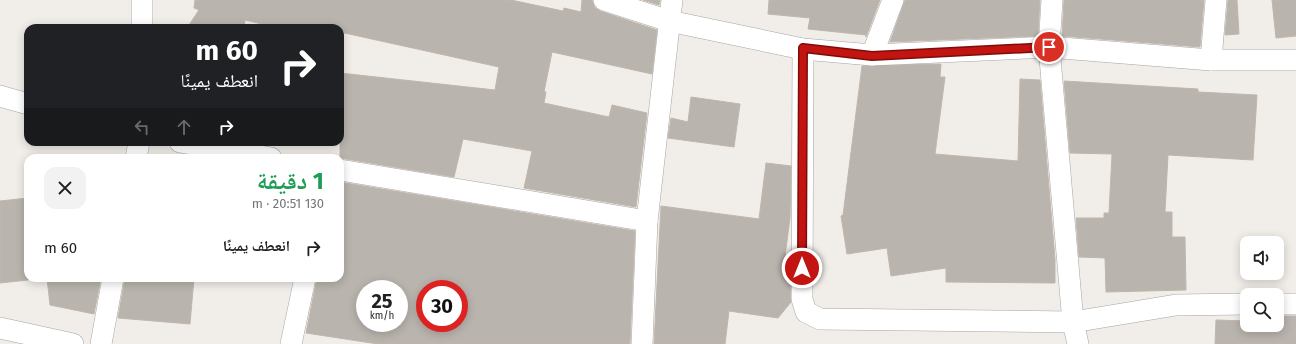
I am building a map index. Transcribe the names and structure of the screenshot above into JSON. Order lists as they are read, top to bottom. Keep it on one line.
{"page":{"turn":["60 m","انعطف يمينًا"],"heading":["1 دقيقة","130 m · 20:51"],"list":[{"name":"انعطف يمينًا","value":"60 m"}],"speed":"25 km/h","limit":"30"}}
